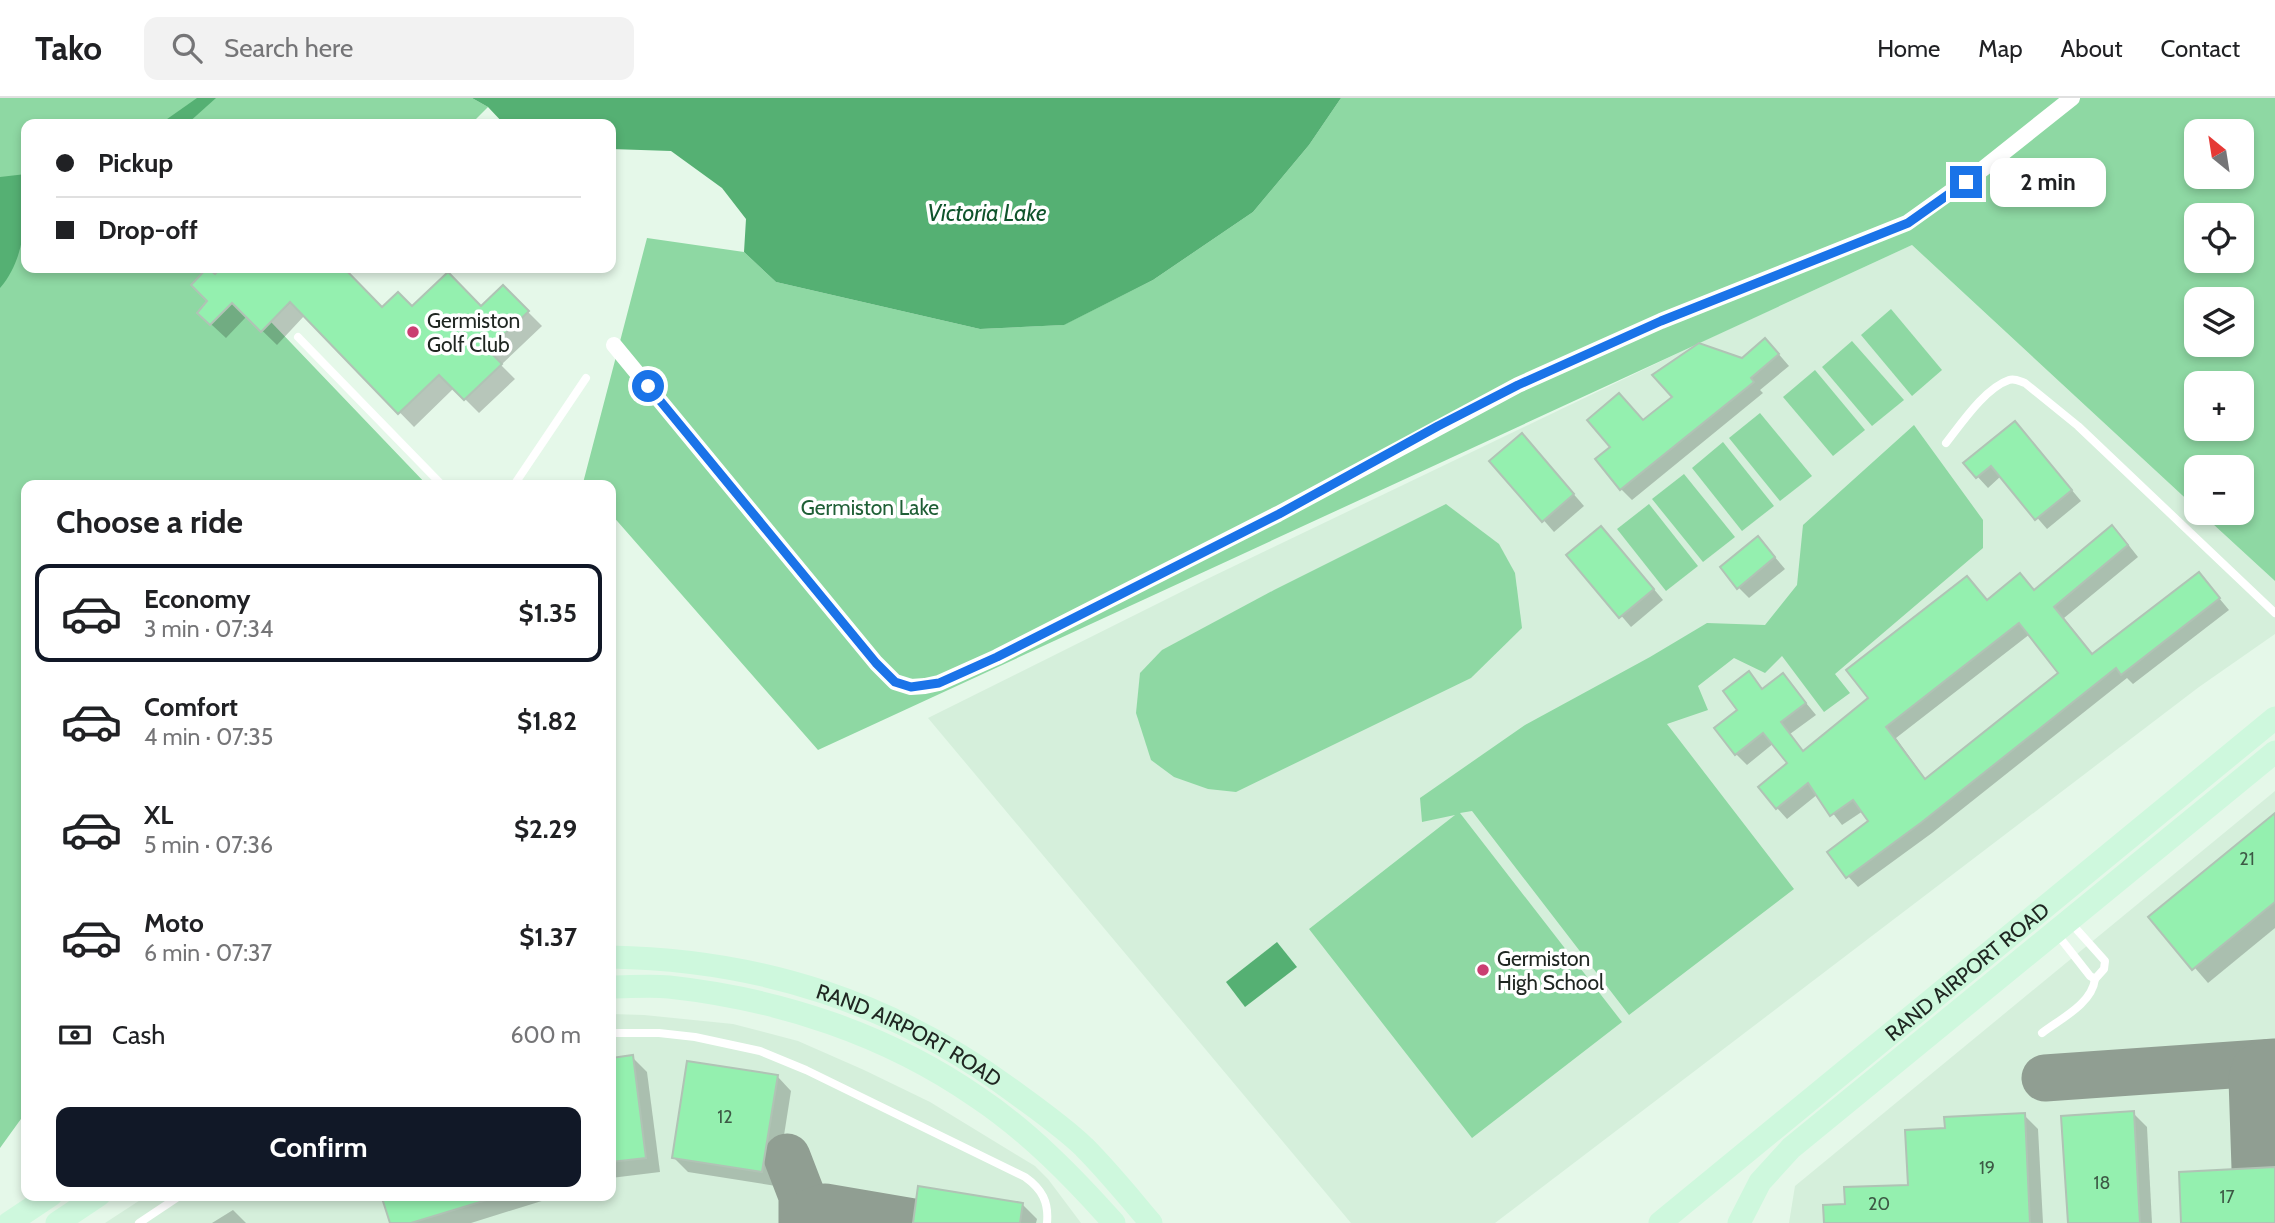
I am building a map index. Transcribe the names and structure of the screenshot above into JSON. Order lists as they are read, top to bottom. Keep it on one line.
{"streets":{"street":["RAND AIRPORT ROAD"]},"water":["Victoria Lake"],"parks":["Germiston Lake"],"places":["Germiston Golf Club","Germiston High School"],"house_numbers":["21","12","19","18","17","20"],"north":"top left","page":{"header":"Tako","search":"Search here","nav":["Home","Map","About","Contact"],"map_buttons":["+","−"],"banner":["Pickup","Drop-off"],"bubble":"2 min","heading":"Choose a ride","list":[{"name":"Economy","note":"3 min · 07:34","value":"$1.35"},{"name":"Comfort","note":"4 min · 07:35","value":"$1.82"},{"name":"XL","note":"5 min · 07:36","value":"$2.29"},{"name":"Moto","note":"6 min · 07:37","value":"$1.37"}],"pay":["Cash","600 m"],"buttons":"Confirm"}}
